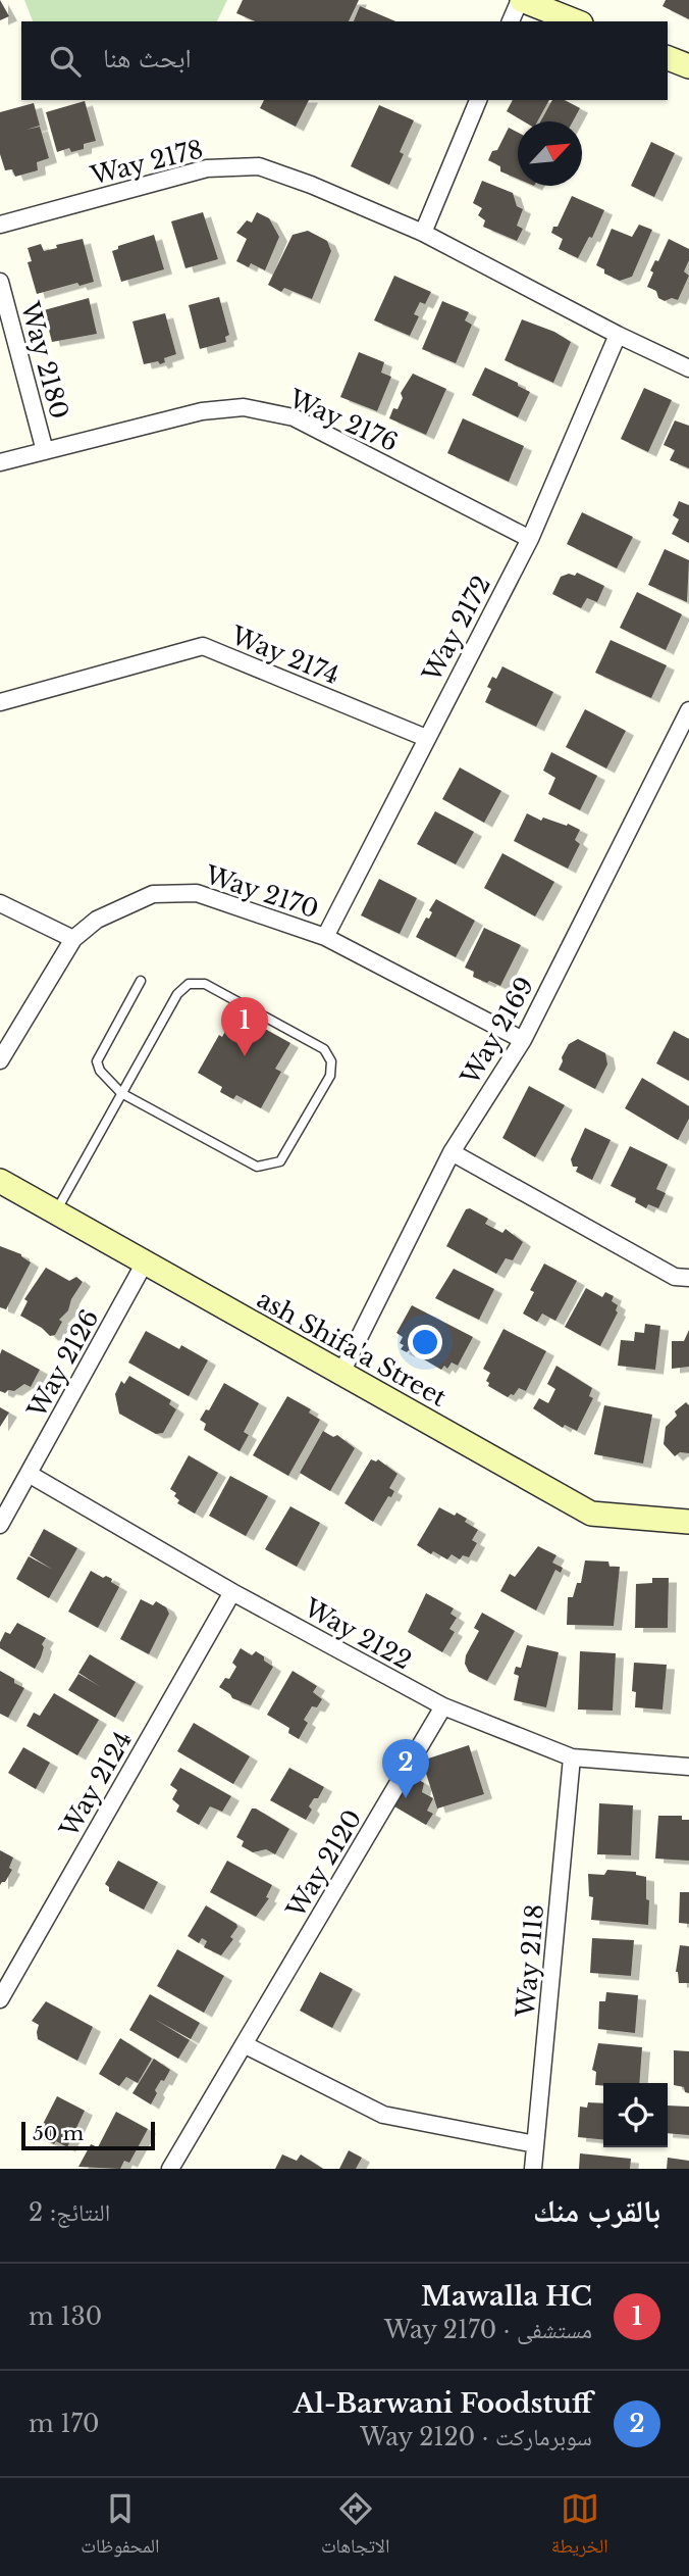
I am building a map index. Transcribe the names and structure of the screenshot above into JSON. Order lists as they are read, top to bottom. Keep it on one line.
{"streets":{"street":["Way 2178","Way 2180","Way 2176","Way 2172","Way 2174","Way 2170","Way 2169","ash Shifa'a Street","Way 2126","Way 2122","Way 2124","Way 2120","Way 2118"]},"crossings":[["Way 2178","Way 2172"],["Way 2180","Way 2176"],["Way 2176","Way 2172"],["Way 2172","Way 2174"],["Way 2172","Way 2170"],["Way 2170","Way 2169"],["Way 2169","ash Shifa'a Street"],["ash Shifa'a Street","Way 2126"],["Way 2126","Way 2122"],["Way 2122","Way 2124"],["Way 2122","Way 2120"],["Way 2122","Way 2118"]],"scale_bar":"50 m","north":"top right","page":{"search":"ابحث هنا","pins":["1","2"],"scale":"50 m","heading":["بالقرب منك","النتائج: 2"],"list":[{"mark":"1","name":"Mawalla HC","note":"مستشفى · Way 2170","value":"130 m"},{"mark":"2","name":"Al-Barwani Foodstuff","note":"سوبرماركت · Way 2120","value":"170 m"}],"nav":["الخريطة","الاتجاهات","المحفوظات"]}}
